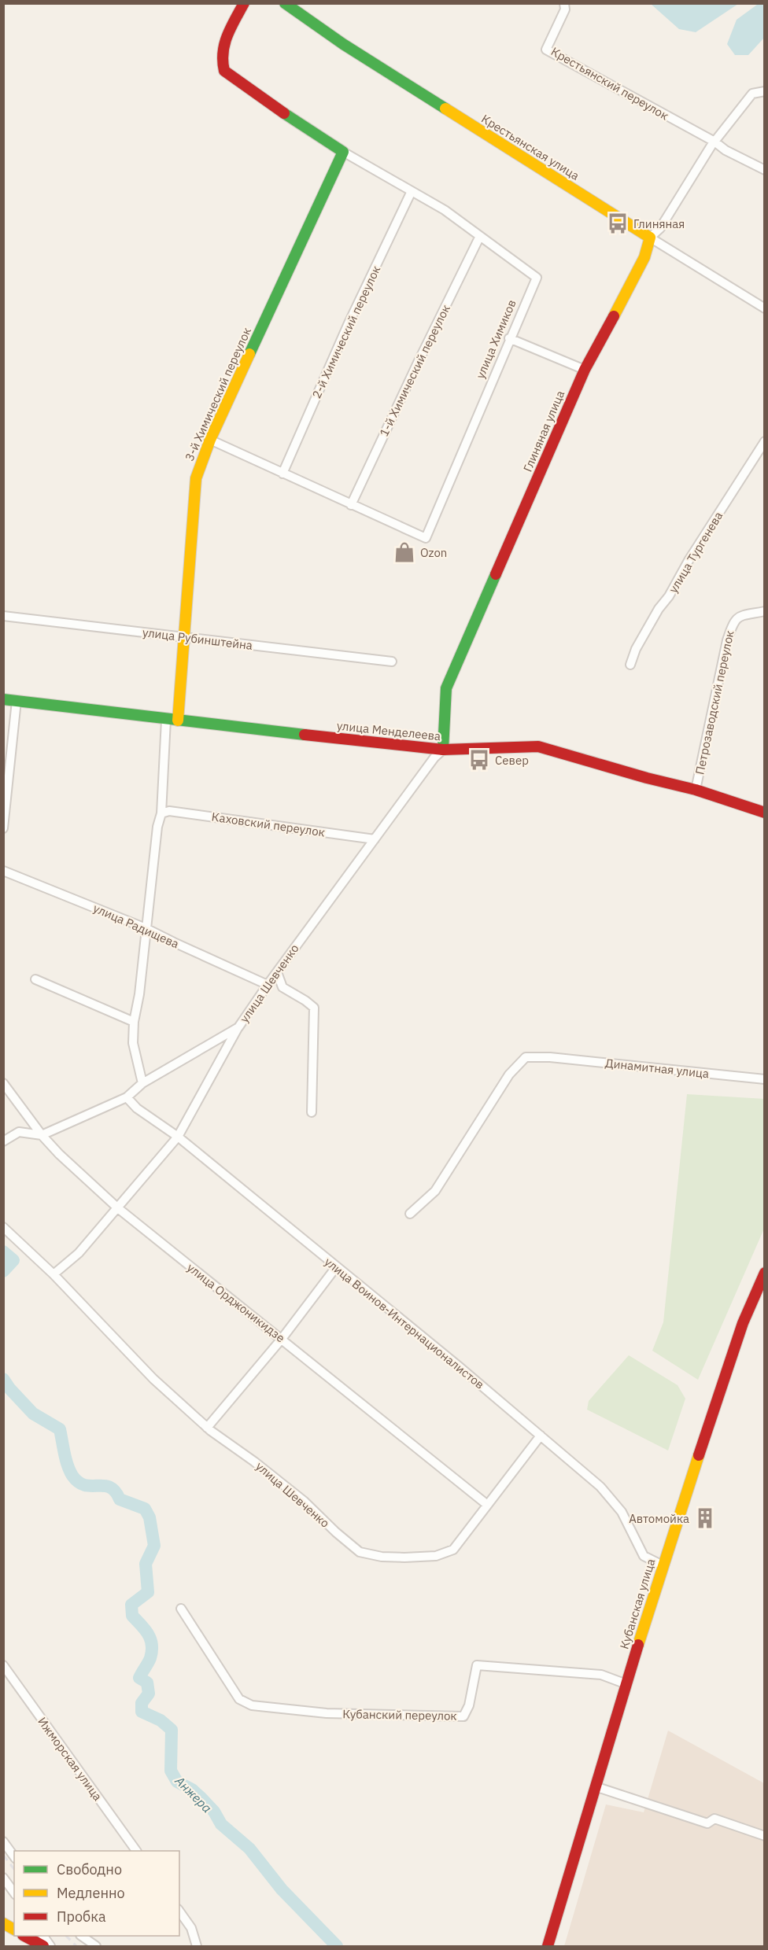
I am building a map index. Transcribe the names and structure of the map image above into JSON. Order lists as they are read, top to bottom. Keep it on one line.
{"streets":{"street":["Крестьянский переулок","Крестьянская улица","2-й Химический переулок","улица Химиков","1-й Химический переулок","3-й Химический переулок","Глиняная улица","улица Тургенева","улица Рубинштейна","Петрозаводский переулок","улица Менделеева","Каховский переулок","улица Радищева","улица Шевченко","Динамитная улица","улица Орджоникидзе","улица Воинов-Интернационалистов","Кубанская улица","Кубанский переулок","Ижморская улица"]},"crossings":[["Крестьянский переулок","Глиняная улица"],["Крестьянская улица","Глиняная улица"],["2-й Химический переулок","улица Химиков"],["улица Химиков","1-й Химический переулок"],["улица Химиков","3-й Химический переулок"],["3-й Химический переулок","улица Рубинштейна"],["3-й Химический переулок","улица Менделеева"],["Глиняная улица","улица Менделеева"],["Глиняная улица","улица Шевченко"],["Петрозаводский переулок","улица Менделеева"],["улица Менделеева","улица Шевченко"],["Каховский переулок","улица Шевченко"],["улица Радищева","улица Шевченко"],["улица Шевченко","улица Орджоникидзе"],["улица Шевченко","улица Воинов-Интернационалистов"],["улица Воинов-Интернационалистов","Кубанская улица"],["Кубанская улица","Кубанский переулок"]],"water":["Анжера"],"places":{"bus stop":["Глиняная","Север"],"shop":["Ozon"],"building":["Автомойка"]},"legend":["Свободно","Медленно","Пробка"]}
